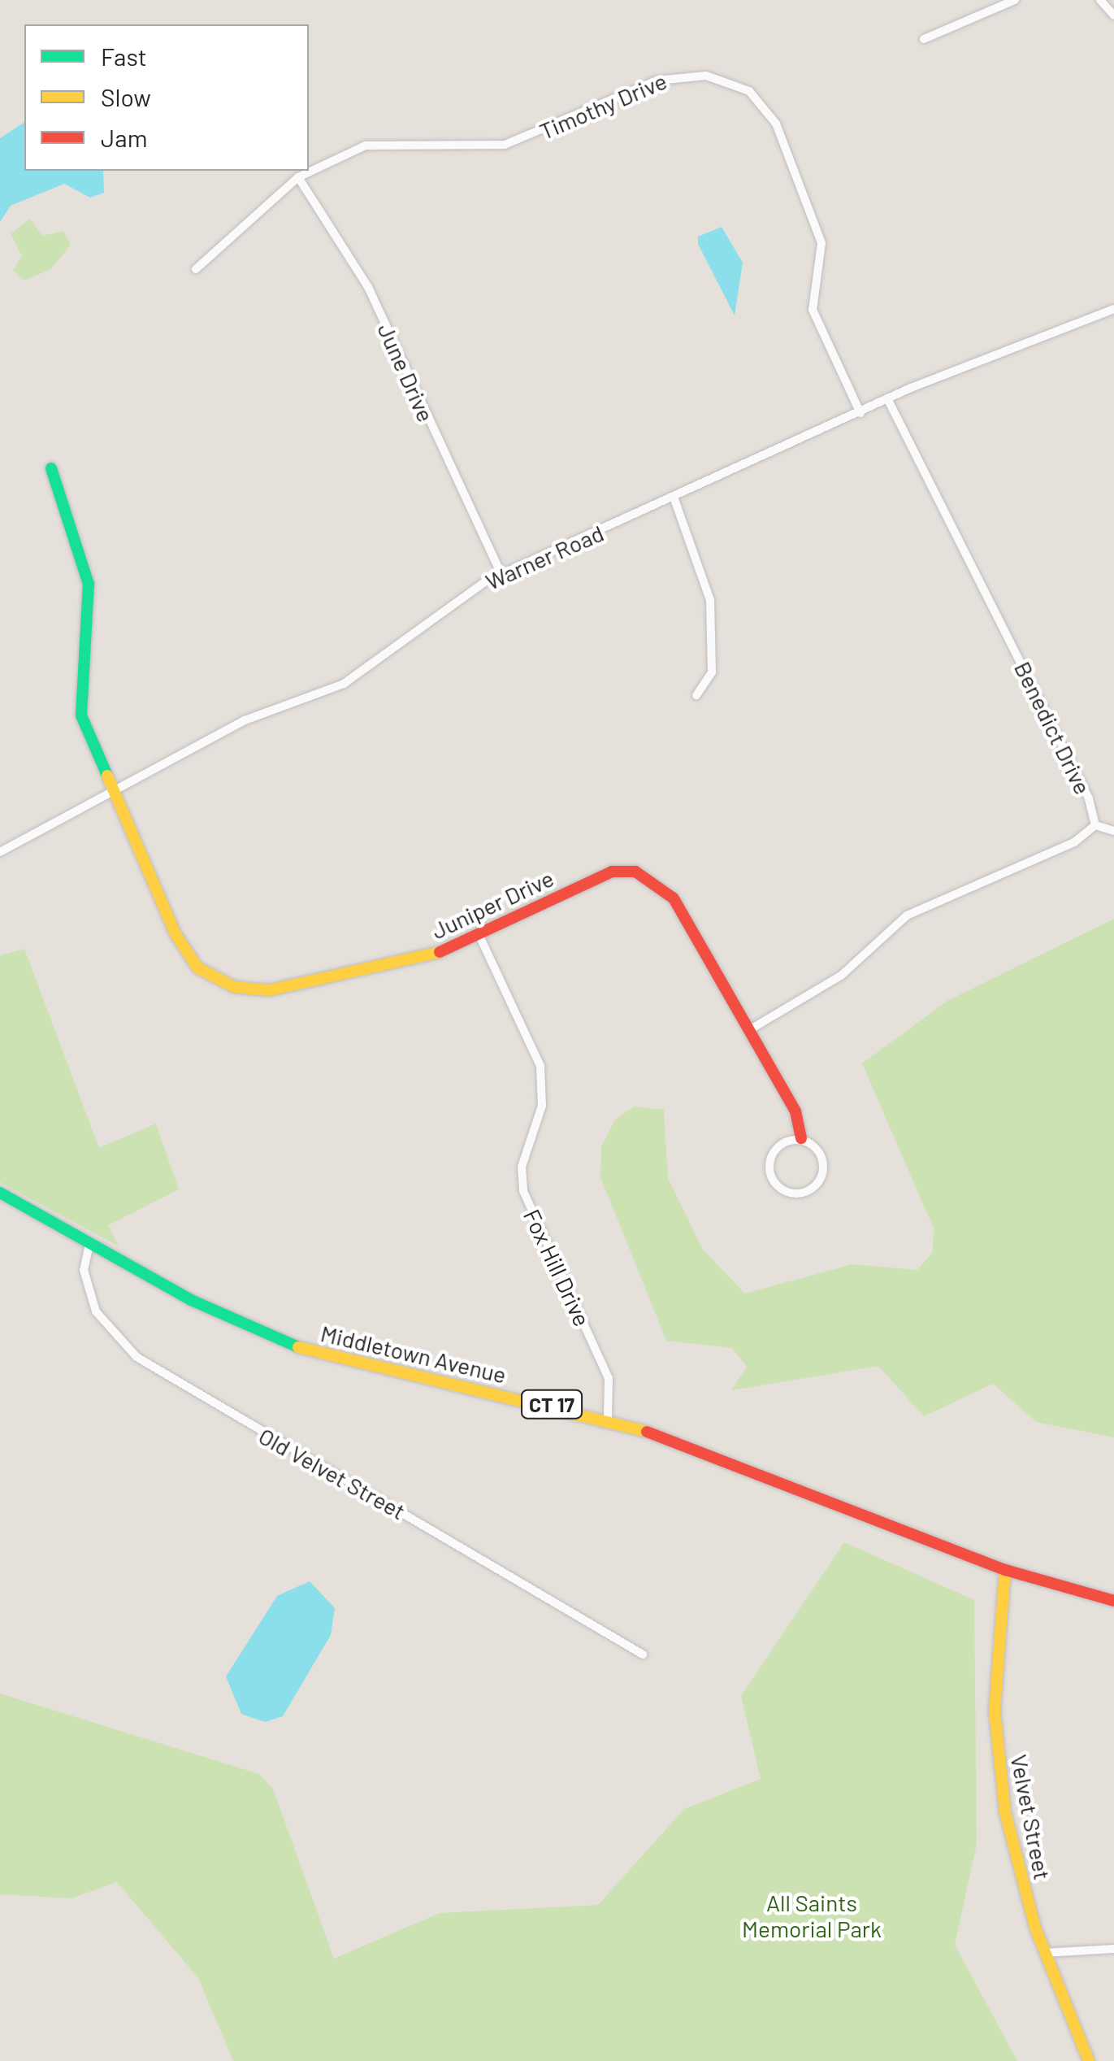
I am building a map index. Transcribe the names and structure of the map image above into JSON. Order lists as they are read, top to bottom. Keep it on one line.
{"streets":{"street":["Timothy Drive","June Drive","Warner Road","Benedict Drive","Juniper Drive","Fox Hill Drive","Middletown Avenue","CT 17","Old Velvet Street","Velvet Street"]},"crossings":[["Timothy Drive","June Drive"],["Timothy Drive","Warner Road"],["June Drive","Warner Road"],["Warner Road","Benedict Drive"],["Warner Road","Juniper Drive"],["Juniper Drive","Fox Hill Drive"],["Fox Hill Drive","Middletown Avenue"],["Middletown Avenue","Old Velvet Street"],["Middletown Avenue","Velvet Street"]],"parks":["All Saints Memorial Park"],"legend":["Fast","Slow","Jam"]}
